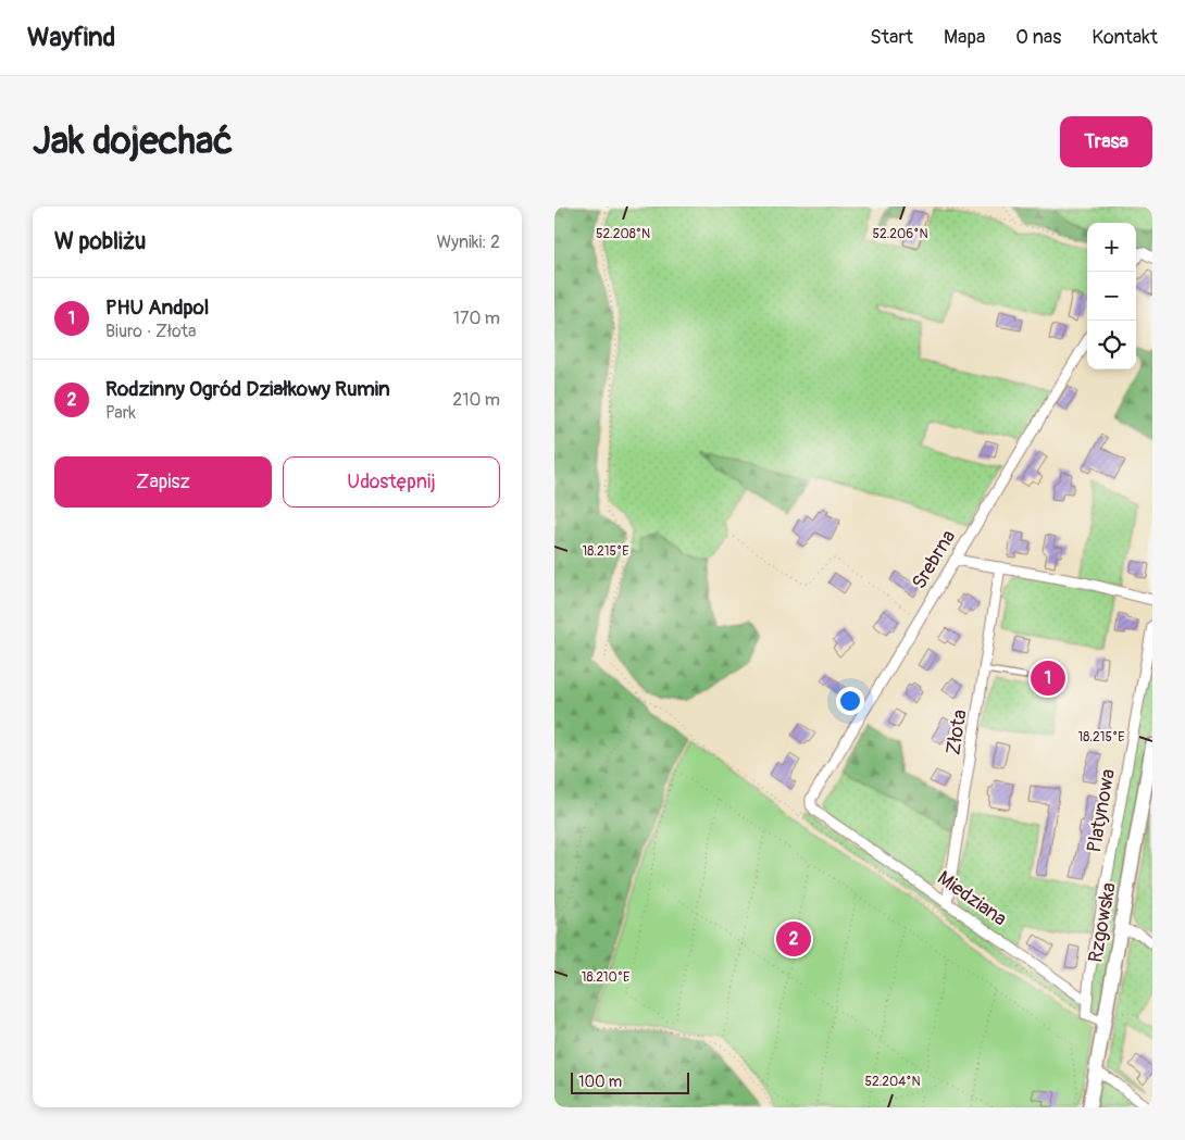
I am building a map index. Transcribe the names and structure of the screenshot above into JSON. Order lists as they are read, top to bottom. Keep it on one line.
{"streets":{"street":["Srebrna","Złota","Platynowa","Miedziana","Rzgowska"]},"crossings":[["Srebrna","Miedziana"],["Złota","Miedziana"],["Platynowa","Miedziana"]],"scale_bar":"100 m","page":{"header":"Wayfind","nav":["Start","Mapa","O nas","Kontakt"],"buttons":["Trasa",["Zapisz","Udostępnij"]],"title":"Jak dojechać","heading":["W pobliżu","Wyniki: 2"],"map_buttons":["+","−"],"list":[{"mark":"1","name":"PHU Andpol","note":"Biuro · Złota","value":"170 m"},{"mark":"2","name":"Rodzinny Ogród Działkowy Rumin","note":"Park","value":"210 m"}],"pins":["1","2"],"scale":"100 m"},"coordinates":["52.208°N","52.206°N","18.215°E","18.210°E","52.204°N"]}
